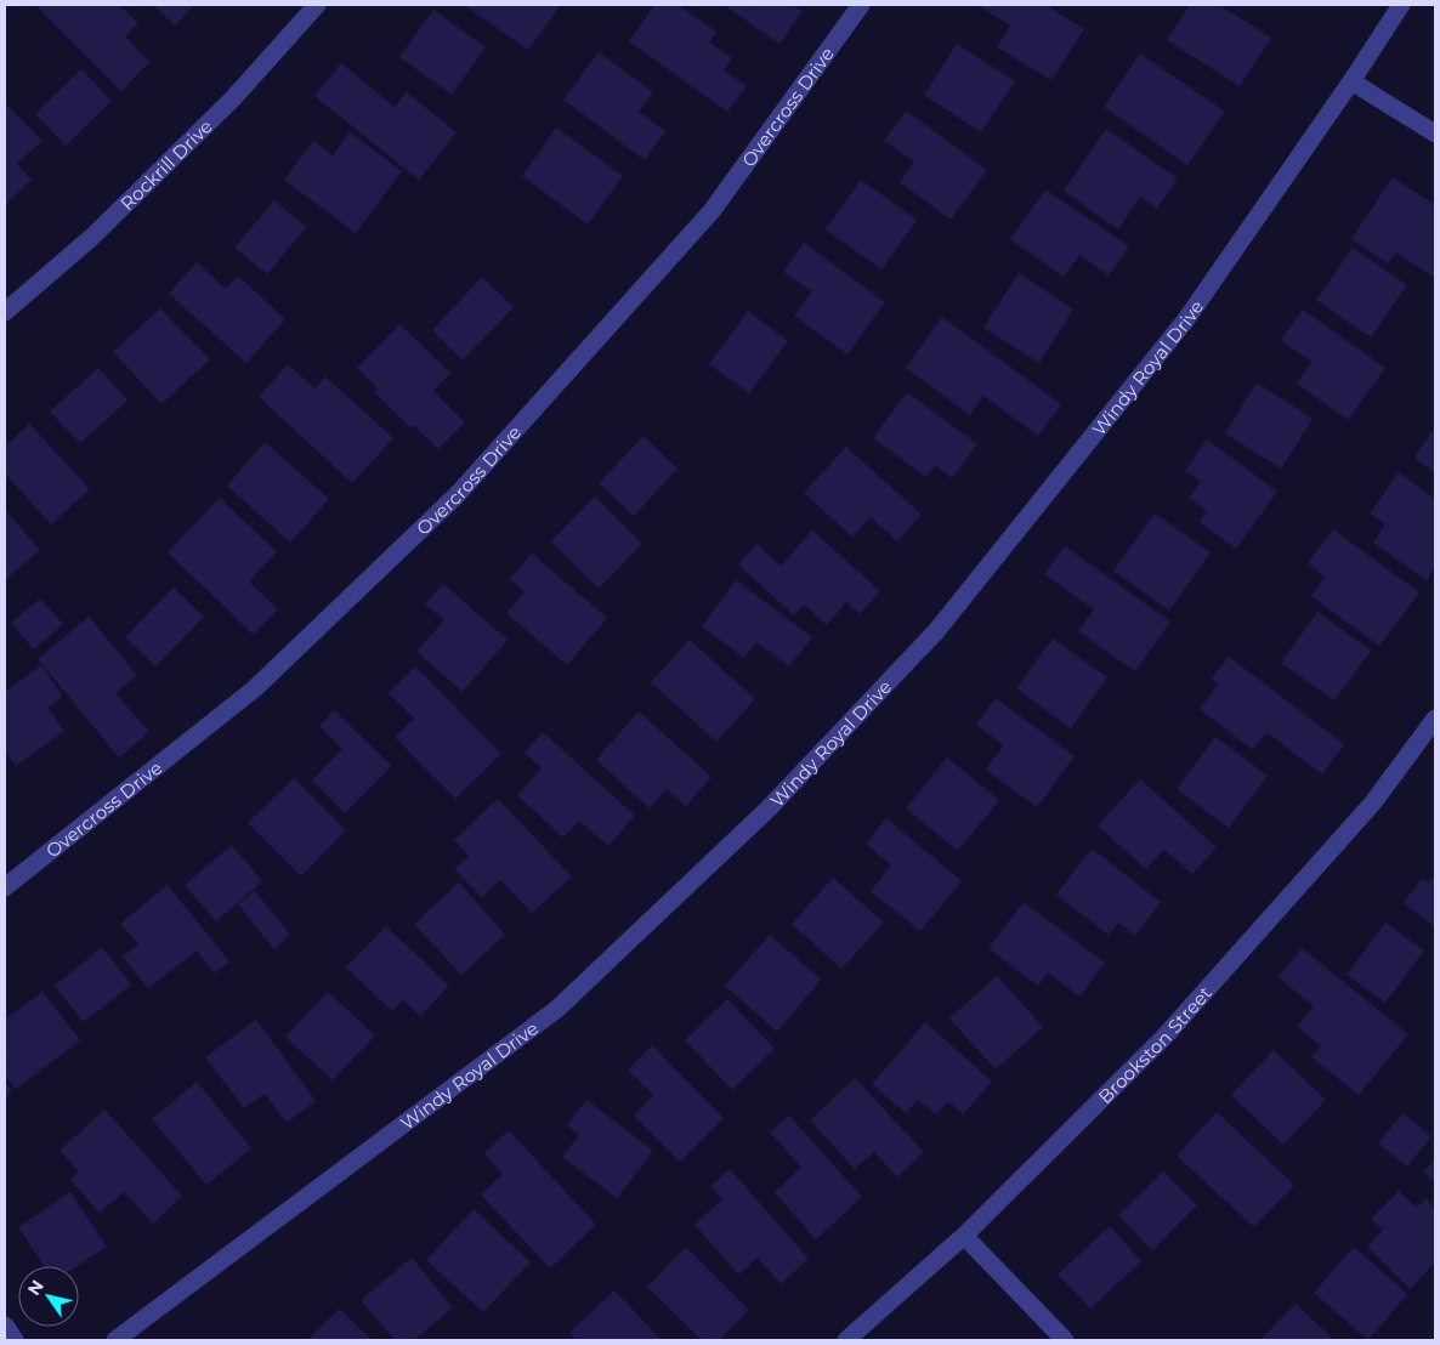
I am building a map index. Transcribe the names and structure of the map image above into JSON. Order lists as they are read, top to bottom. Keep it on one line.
{"streets":{"street":["Overcross Drive","Rockrill Drive","Windy Royal Drive","Brookston Street"]},"north":"top left"}
